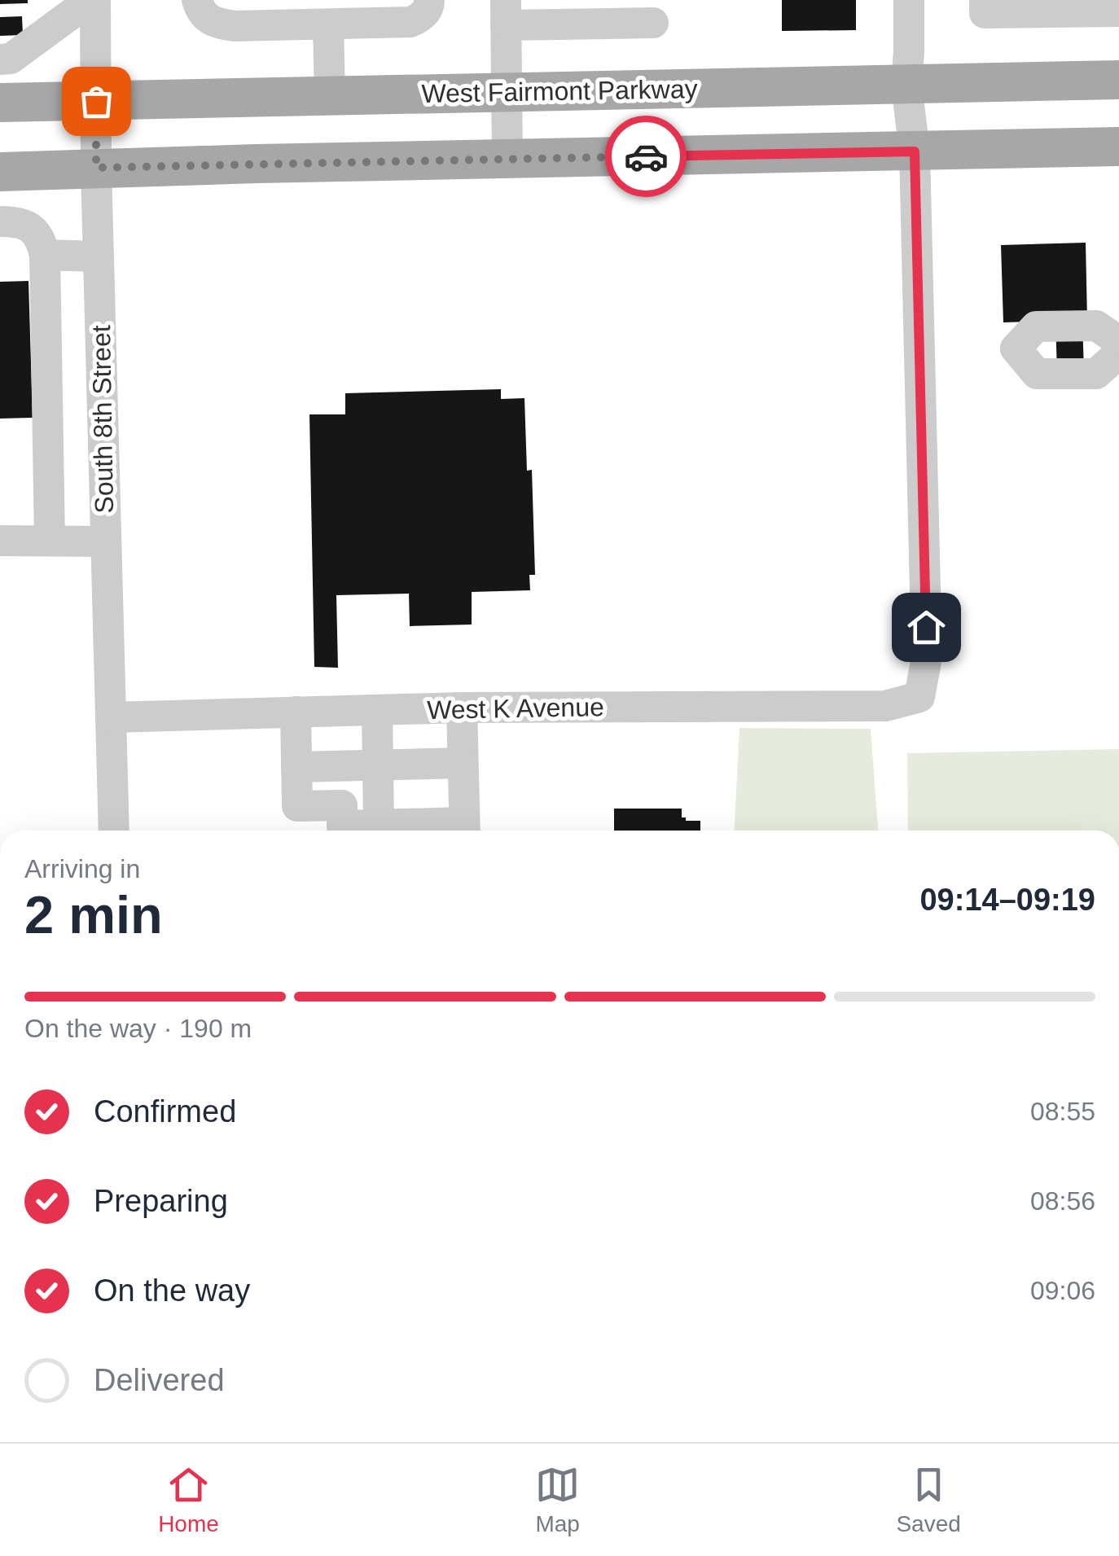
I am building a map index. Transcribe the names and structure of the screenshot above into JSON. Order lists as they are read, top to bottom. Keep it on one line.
{"streets":{"main road":["West Fairmont Parkway"],"street":["South 8th Street","West K Avenue"]},"crossings":[["West Fairmont Parkway","South 8th Street"],["South 8th Street","West K Avenue"]],"page":{"heading":["2 min","Arriving in","09:14–09:19"],"bar":"On the way · 190 m","list":[["Confirmed","08:55"],["Preparing","08:56"],["On the way","09:06"],"Delivered"],"tabs":["Home","Map","Saved"]}}
